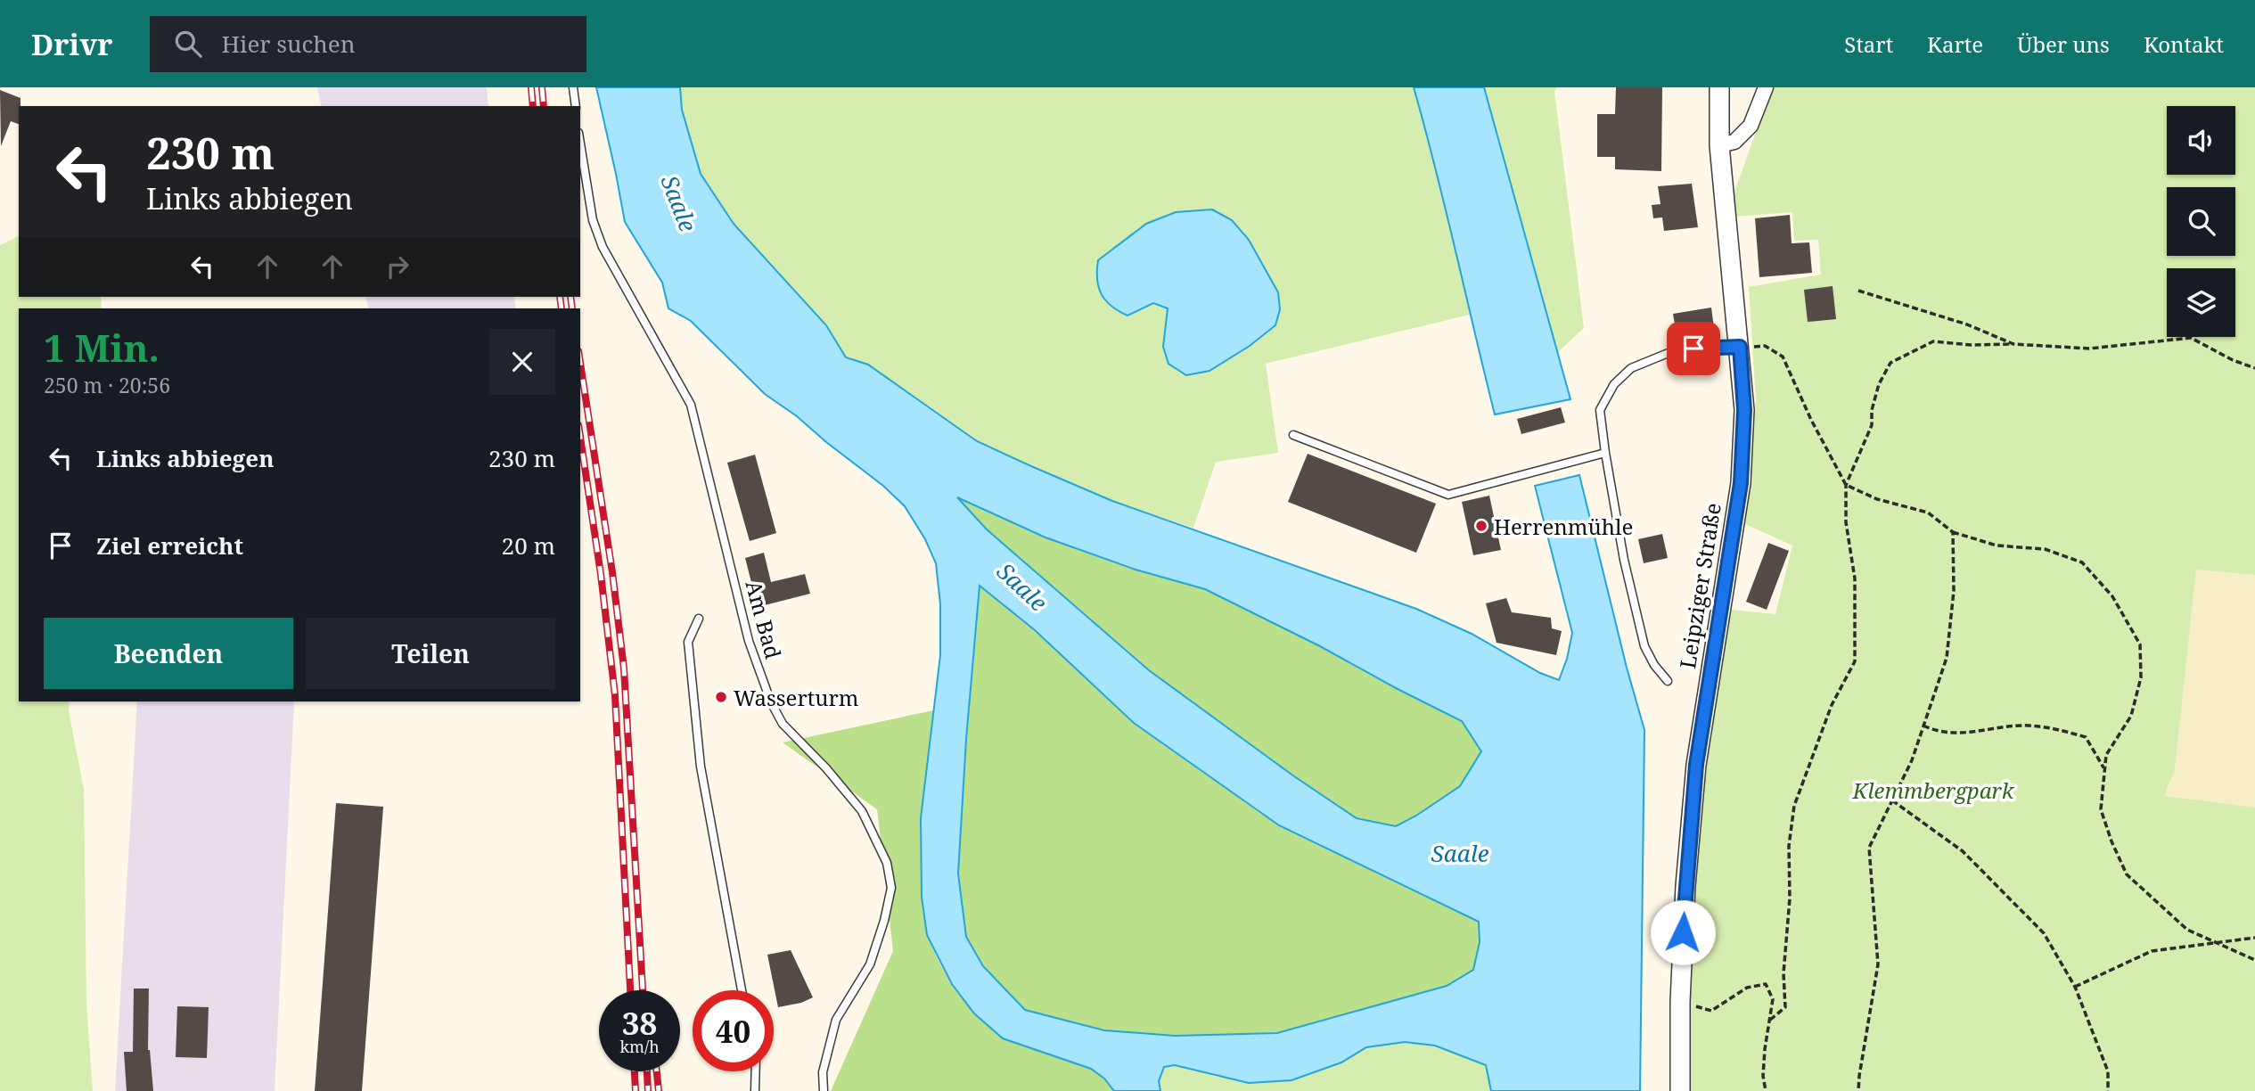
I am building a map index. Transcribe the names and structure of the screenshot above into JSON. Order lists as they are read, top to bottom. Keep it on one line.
{"streets":{"street":["Leipziger Straße"],"lane":["Am Bad"]},"water":["Saale"],"parks":["Klemmbergpark"],"places":["Herrenmühle","Wasserturm"],"page":{"header":"Drivr","search":"Hier suchen","nav":["Start","Karte","Über uns","Kontakt"],"turn":["230 m","Links abbiegen"],"heading":["1 Min.","250 m · 20:56"],"list":[{"name":"Links abbiegen","value":"230 m"},{"name":"Ziel erreicht","value":"20 m"}],"buttons":["Beenden","Teilen"],"speed":"38 km/h","limit":"40"}}
